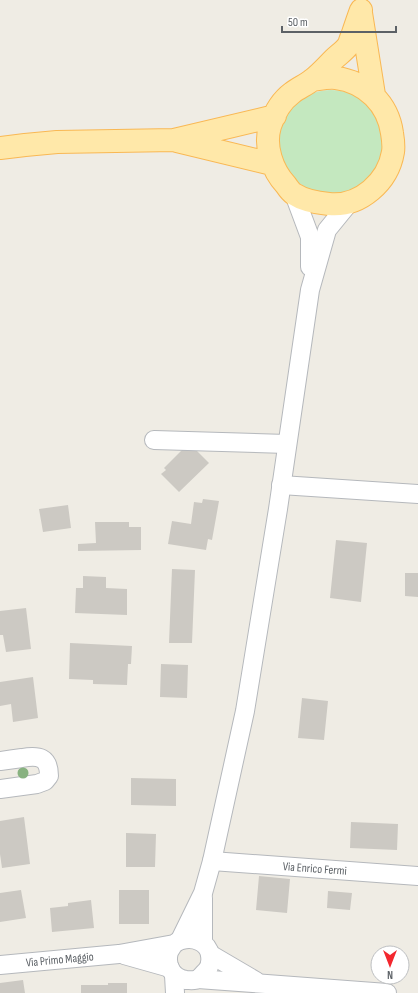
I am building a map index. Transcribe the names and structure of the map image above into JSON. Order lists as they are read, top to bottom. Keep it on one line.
{"streets":{"street":["Via Enrico Fermi","Via Primo Maggio"]},"scale_bar":"50 m","north":"bottom"}
